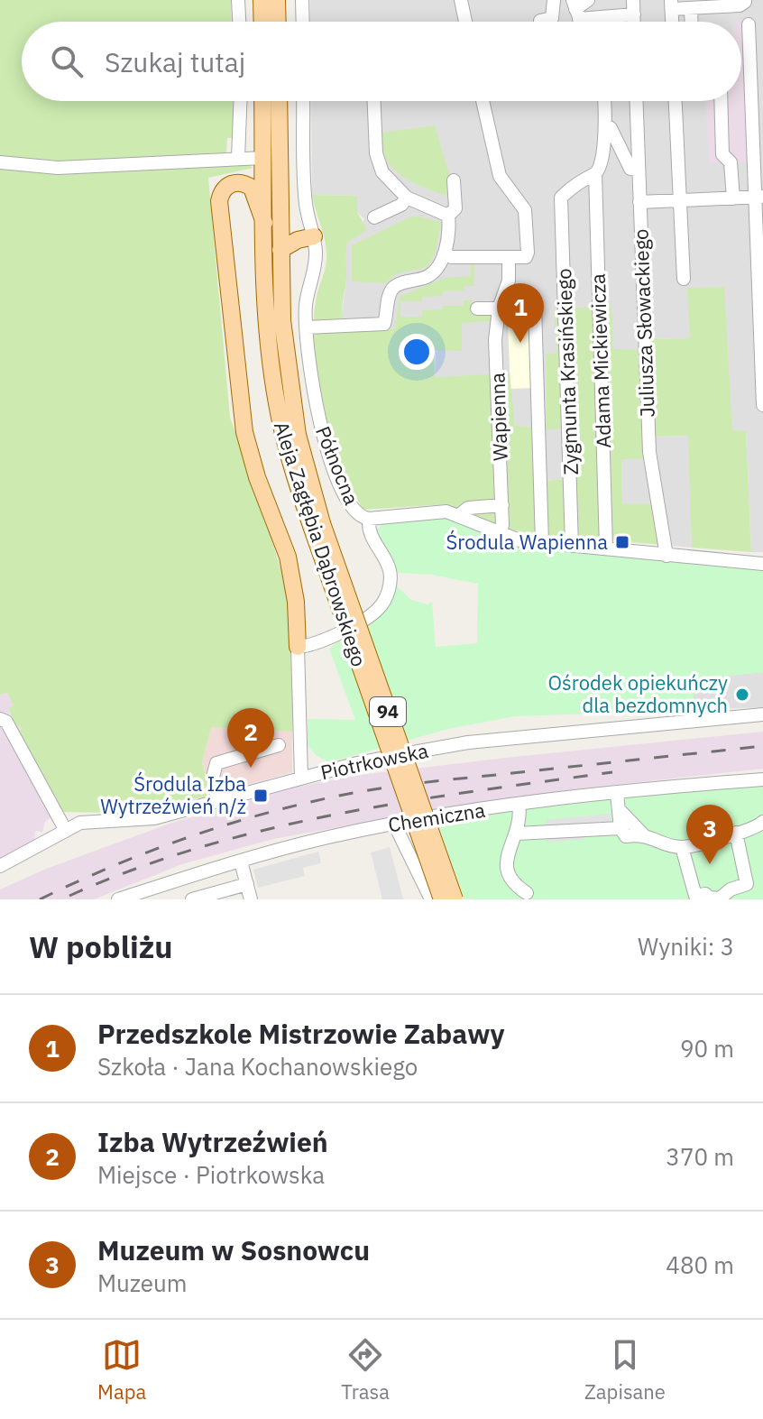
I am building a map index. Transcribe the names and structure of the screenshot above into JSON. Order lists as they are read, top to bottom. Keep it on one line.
{"streets":{"main road":["Aleja Zagłębia Dąbrowskiego","94"],"street":["Juliusza Słowackiego","Adama Mickiewicza","Zygmunta Krasińskiego","Wapienna","Północna","Piotrkowska","Chemiczna"]},"crossings":[["Adama Mickiewicza","Zygmunta Krasińskiego"]],"places":{"transit":["Środula Wapienna","Środula Izba Wytrzeźwień n/ż"],"other":["Ośrodek opiekuńczy dla bezdomnych"]},"page":{"search":"Szukaj tutaj","pins":["1","2","3"],"heading":["W pobliżu","Wyniki: 3"],"list":[{"mark":"1","name":"Przedszkole Mistrzowie Zabawy","note":"Szkoła · Jana Kochanowskiego","value":"90 m"},{"mark":"2","name":"Izba Wytrzeźwień","note":"Miejsce · Piotrkowska","value":"370 m"},{"mark":"3","name":"Muzeum w Sosnowcu","note":"Muzeum","value":"480 m"}],"nav":["Mapa","Trasa","Zapisane"]}}
